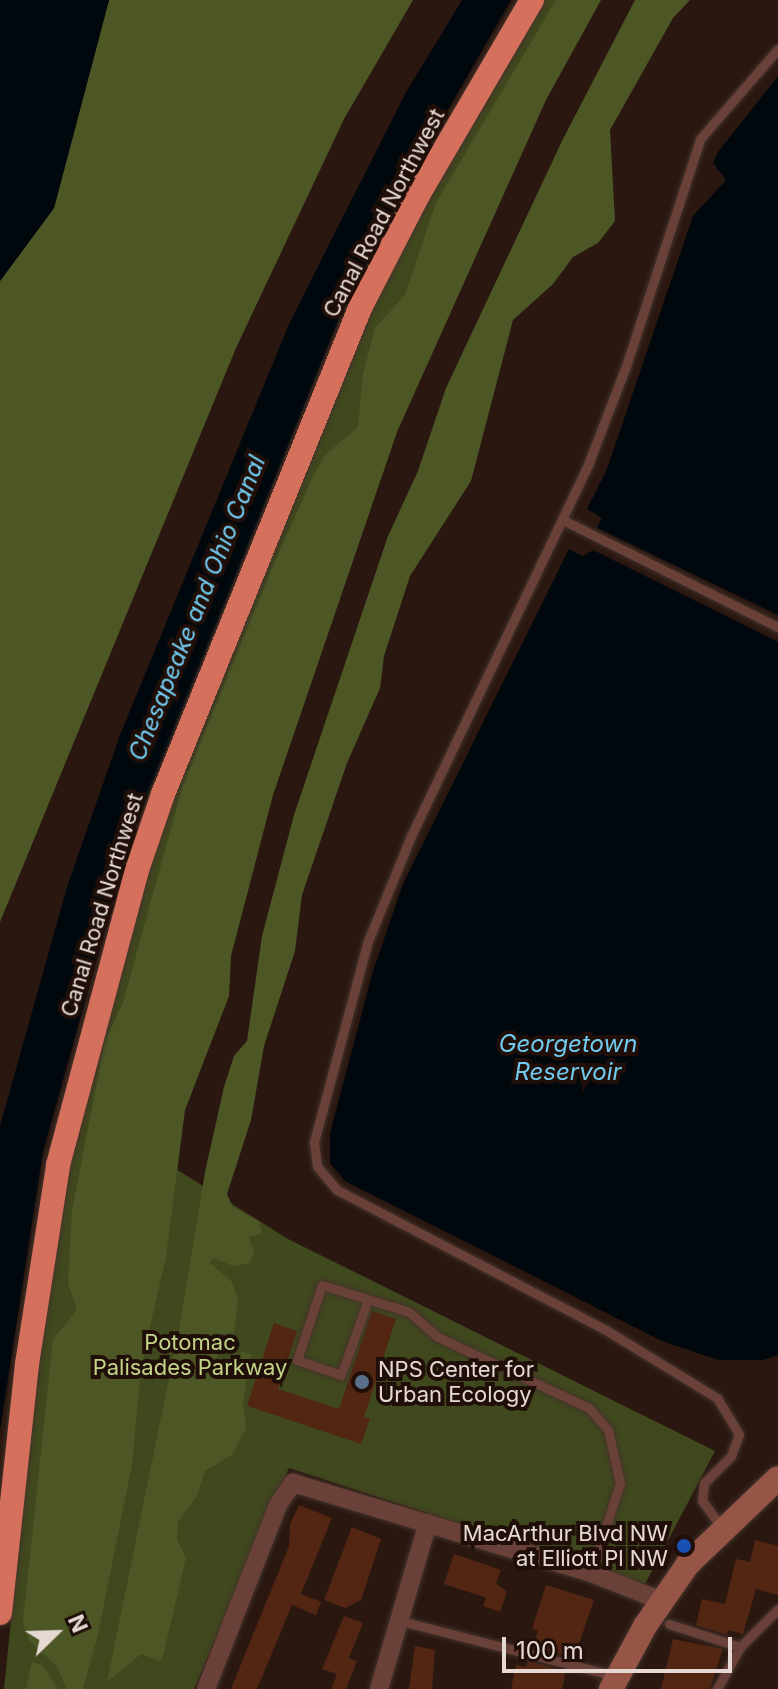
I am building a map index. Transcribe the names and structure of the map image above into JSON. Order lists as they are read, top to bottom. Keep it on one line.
{"streets":{"highway":["Canal Road Northwest"]},"water":["Chesapeake and Ohio Canal","Georgetown Reservoir"],"parks":["Potomac Palisades Parkway"],"places":["NPS Center for Urban Ecology","MacArthur Blvd NW at Elliott Pl NW"],"scale_bar":"100 m","north":"top right"}
